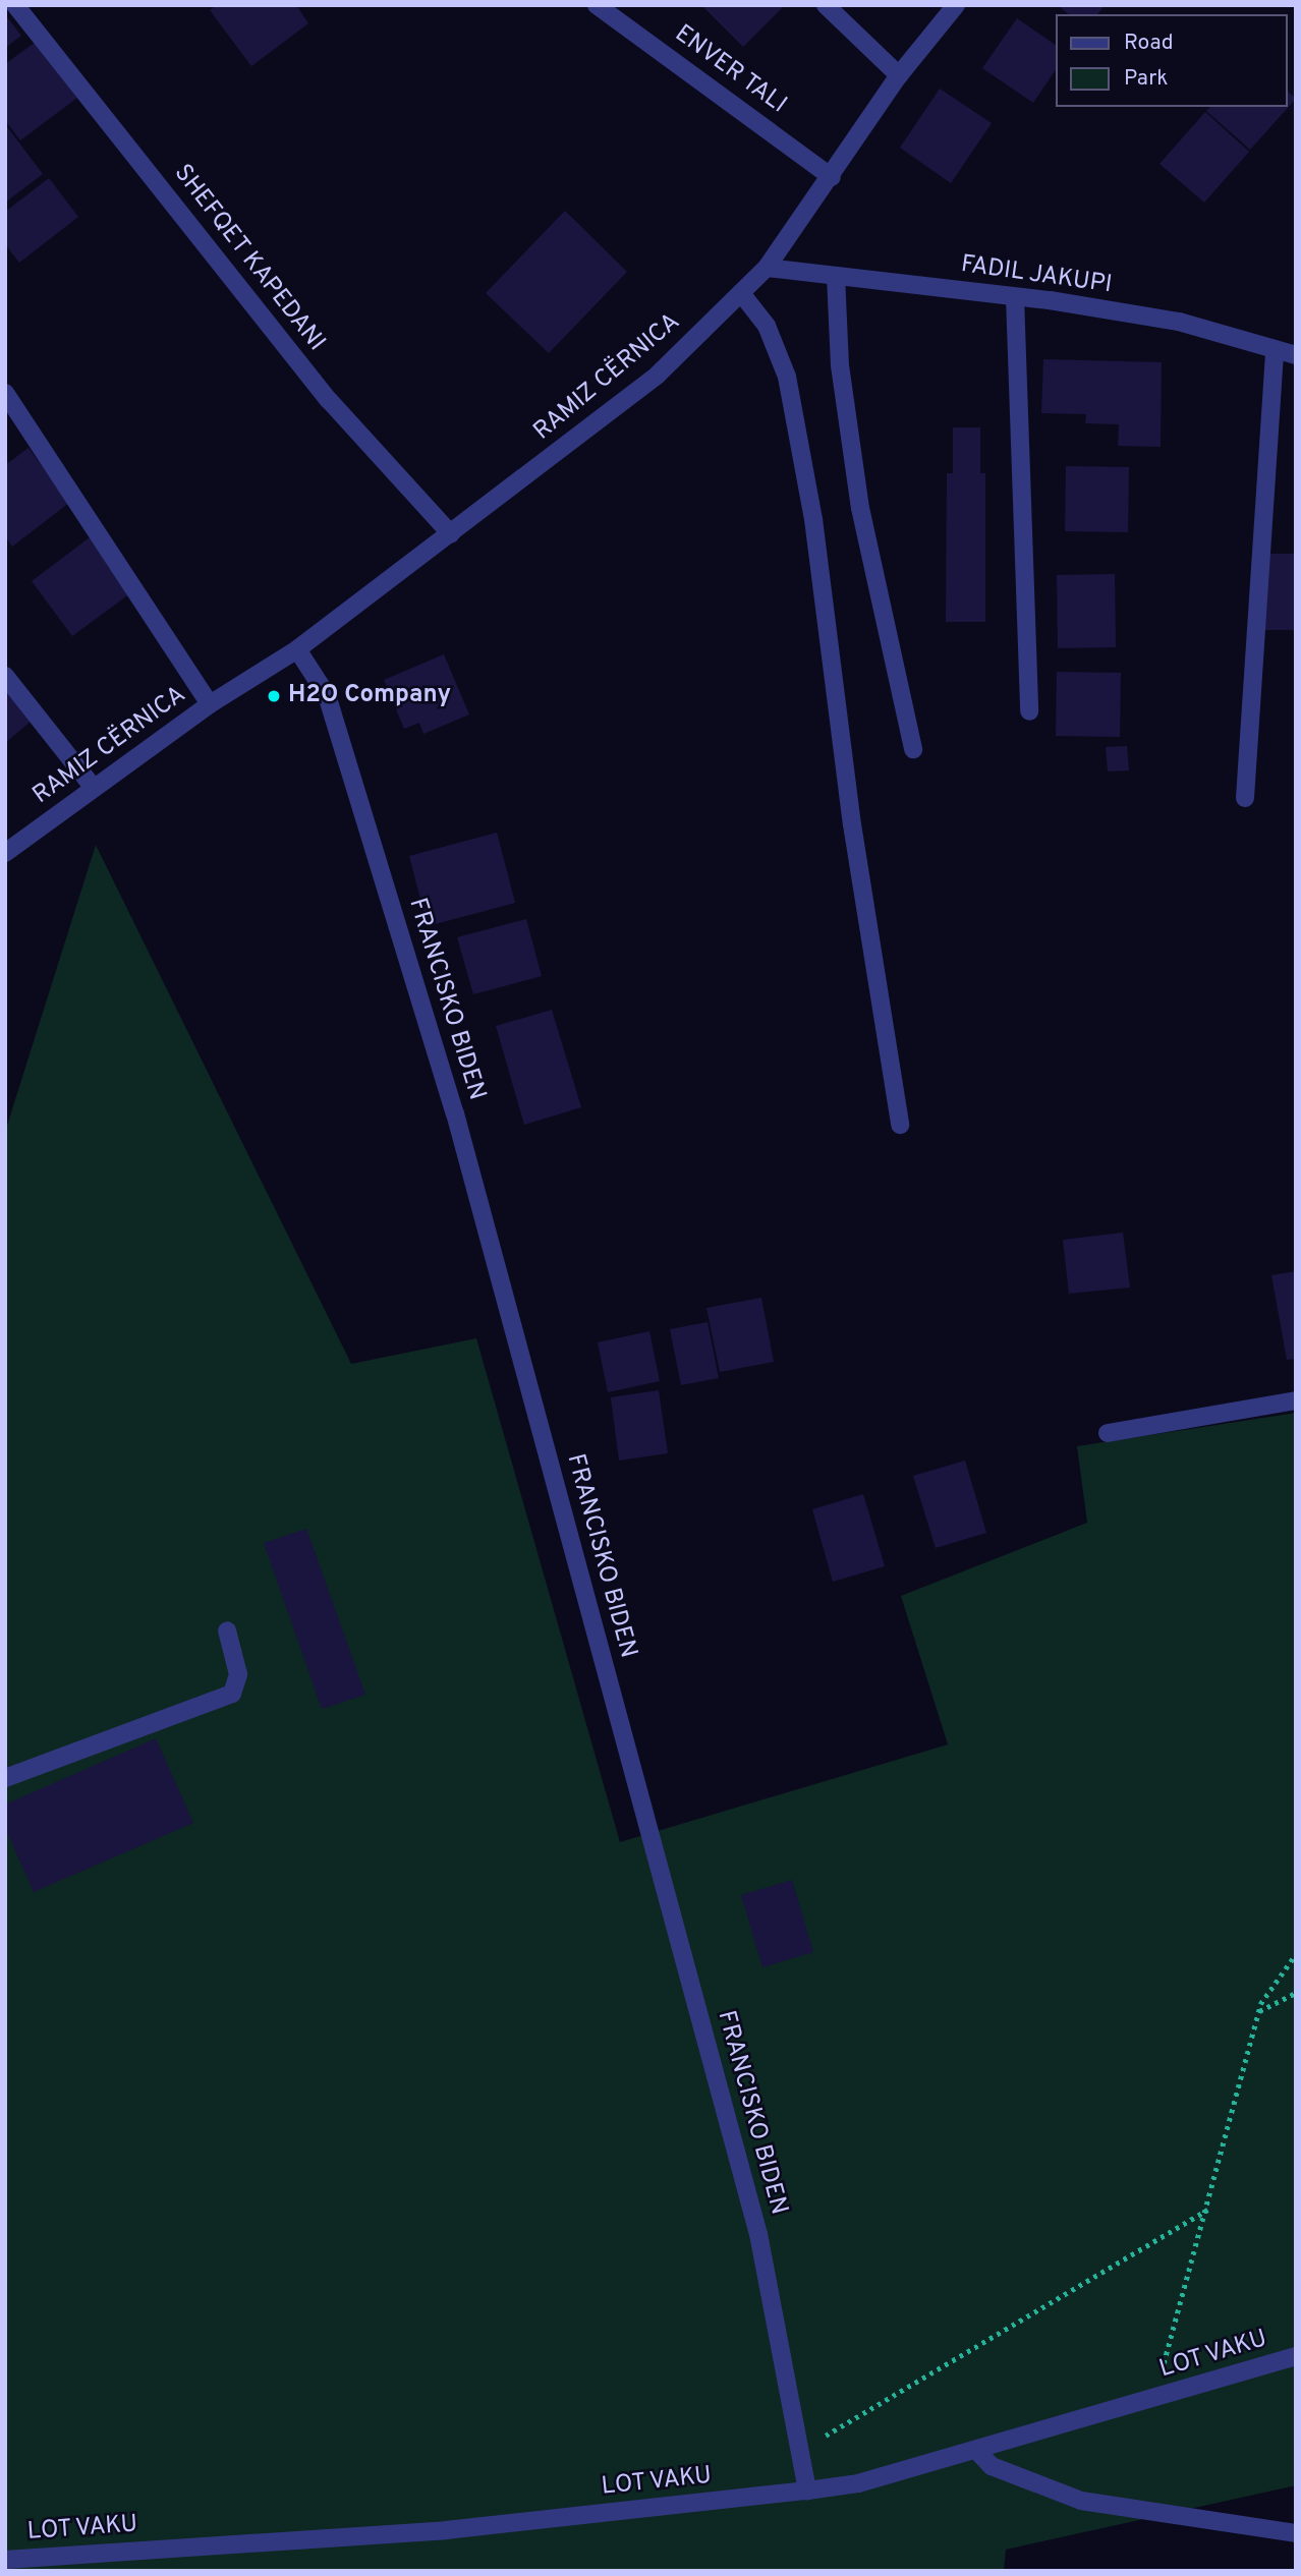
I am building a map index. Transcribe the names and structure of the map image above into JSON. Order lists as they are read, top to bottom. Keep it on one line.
{"streets":{"street":["ENVER TALI","SHEFQET KAPEDANI","FADIL JAKUPI","RAMIZ CËRNICA","FRANCISKO BIDEN","LOT VAKU"]},"crossings":[["ENVER TALI","RAMIZ CËRNICA"],["SHEFQET KAPEDANI","RAMIZ CËRNICA"],["FADIL JAKUPI","RAMIZ CËRNICA"],["RAMIZ CËRNICA","FRANCISKO BIDEN"],["FRANCISKO BIDEN","LOT VAKU"]],"places":["H2O Company"],"legend":["Road","Park"]}
